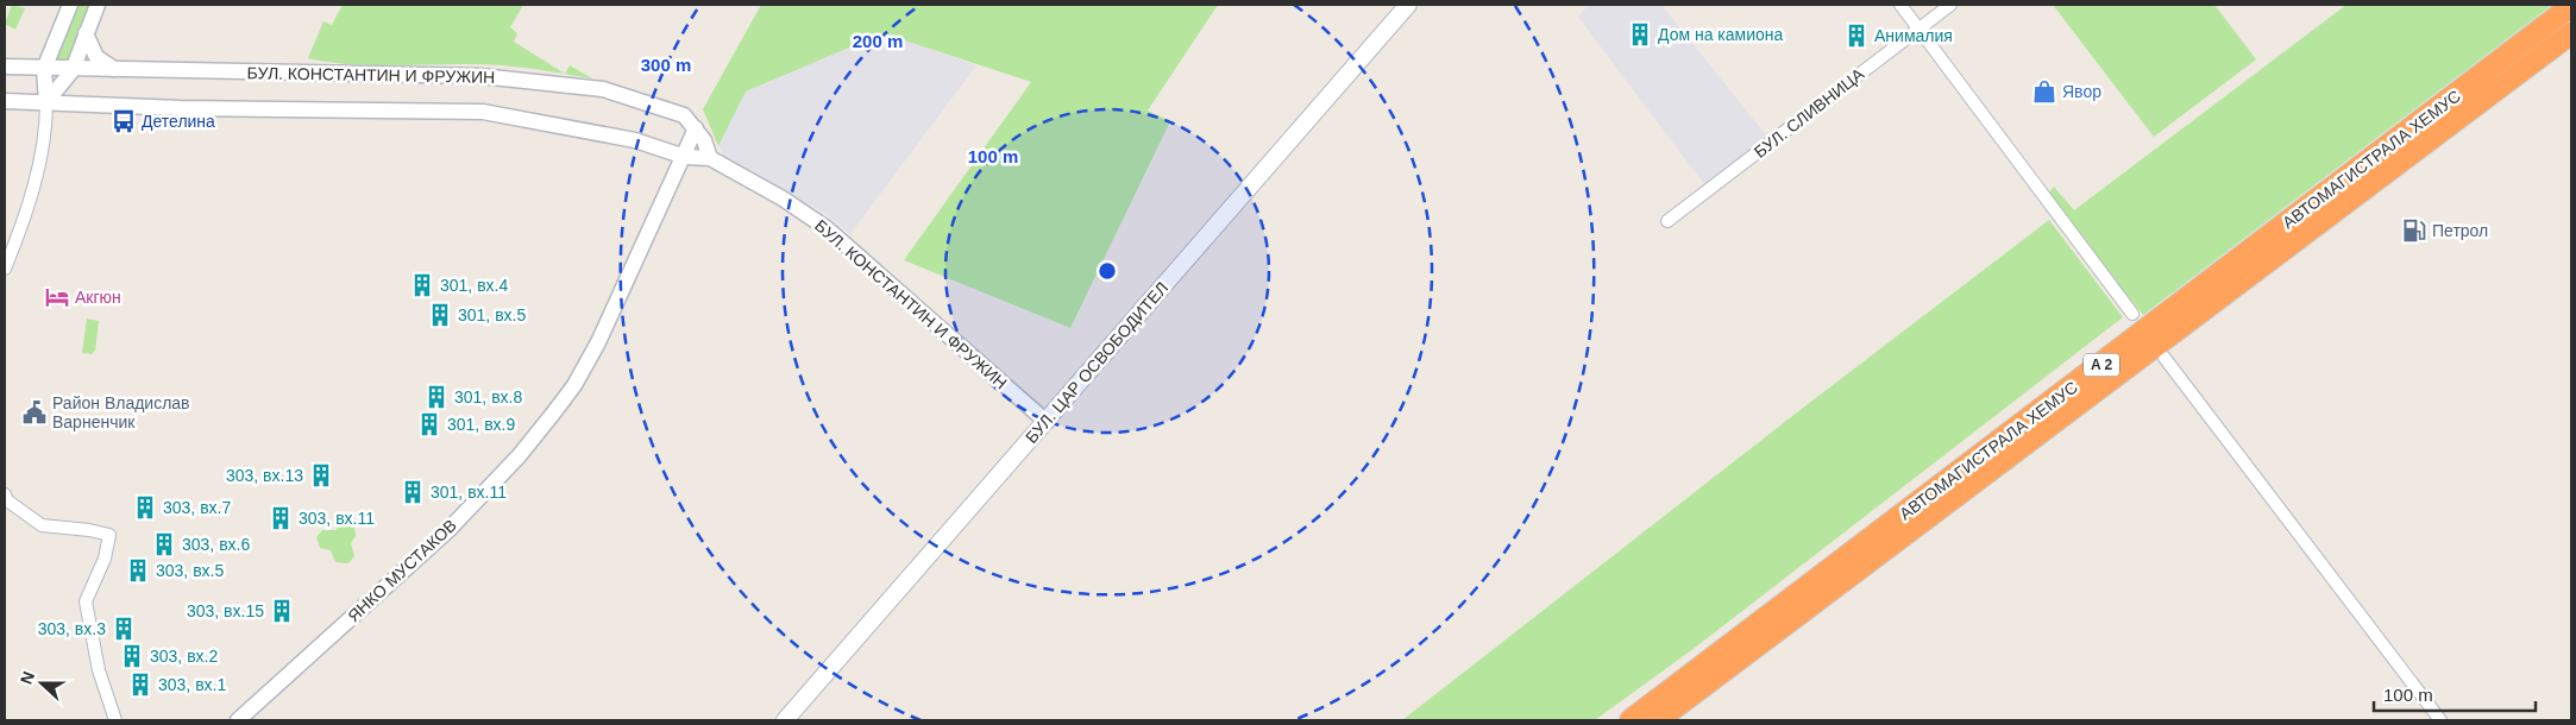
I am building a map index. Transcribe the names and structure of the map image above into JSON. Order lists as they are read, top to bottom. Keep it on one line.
{"streets":{"highway":["АВТОМАГИСТРАЛА ХЕМУС","A 2"],"main road":["БУЛ. ЦАР ОСВОБОДИТЕЛ"],"street":["БУЛ. КОНСТАНТИН И ФРУЖИН","БУЛ. СЛИВНИЦА","ЯНКО МУСТАКОВ"]},"crossings":[["БУЛ. КОНСТАНТИН И ФРУЖИН","БУЛ. ЦАР ОСВОБОДИТЕЛ"],["БУЛ. КОНСТАНТИН И ФРУЖИН","ЯНКО МУСТАКОВ"]],"places":{"building":["Дом на камиона","Анималия","301, вх.4","301, вх.5","301, вх.8","301, вх.9","303, вх.13","301, вх.11","303, вх.7","303, вх.11","303, вх.6","303, вх.5","303, вх.15","303, вх.3","303, вх.2","303, вх.1"],"shop":["Явор"],"bus stop":["Детелина"],"fuel station":["Петрол"],"hotel":["Акгюн"],"public building":["Район Владислав Варненчик"]},"scale_bar":"100 m","north":"left","rings":["200 m","300 m","100 m"]}
